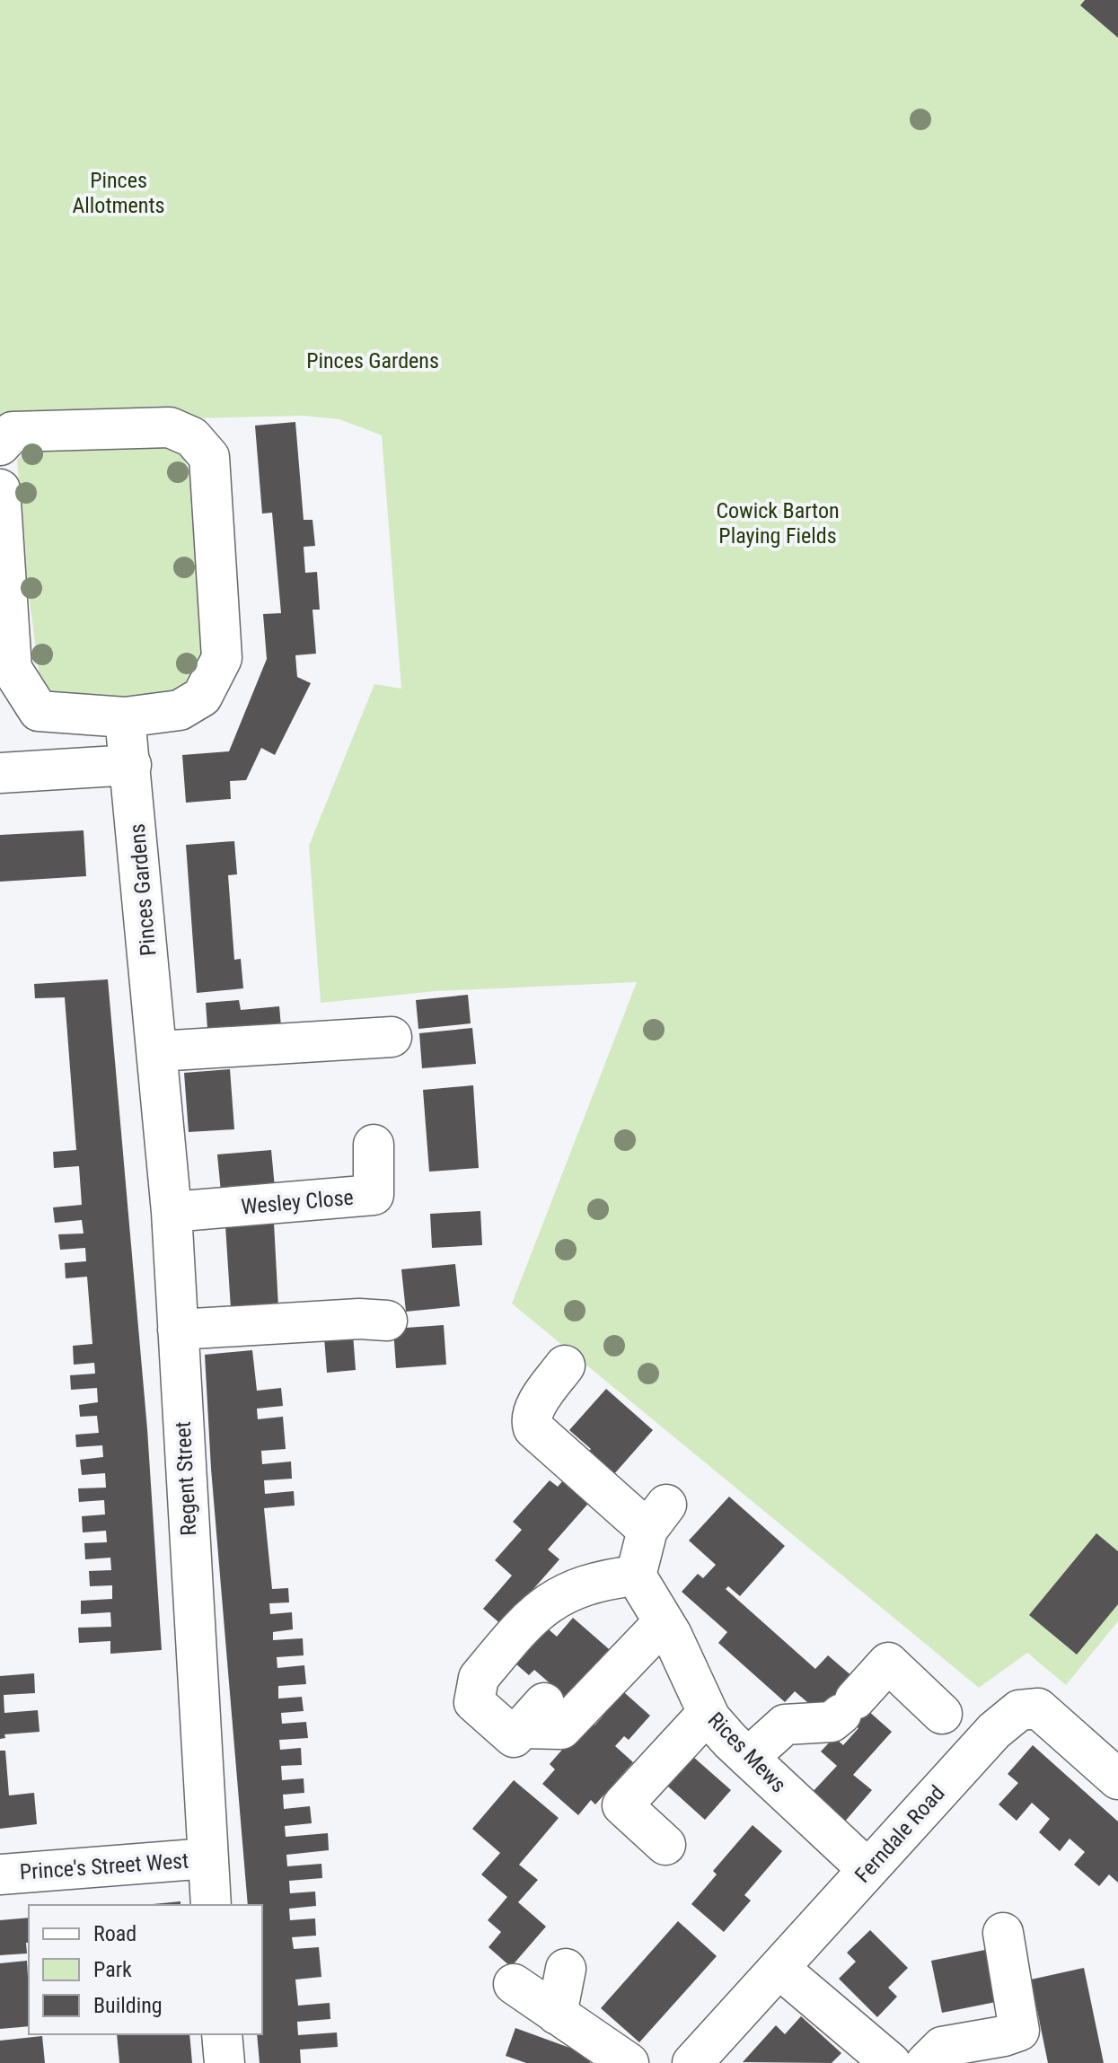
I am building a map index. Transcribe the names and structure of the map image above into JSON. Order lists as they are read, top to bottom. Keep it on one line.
{"streets":{"street":["Pinces Gardens","Wesley Close","Regent Street","Rices Mews","Ferndale Road","Prince's Street West"]},"crossings":[["Pinces Gardens","Regent Street"],["Wesley Close","Regent Street"],["Regent Street","Prince's Street West"],["Rices Mews","Ferndale Road"]],"parks":["Pinces Allotments","Pinces Gardens","Cowick Barton Playing Fields"],"legend":["Road","Park","Building"]}
